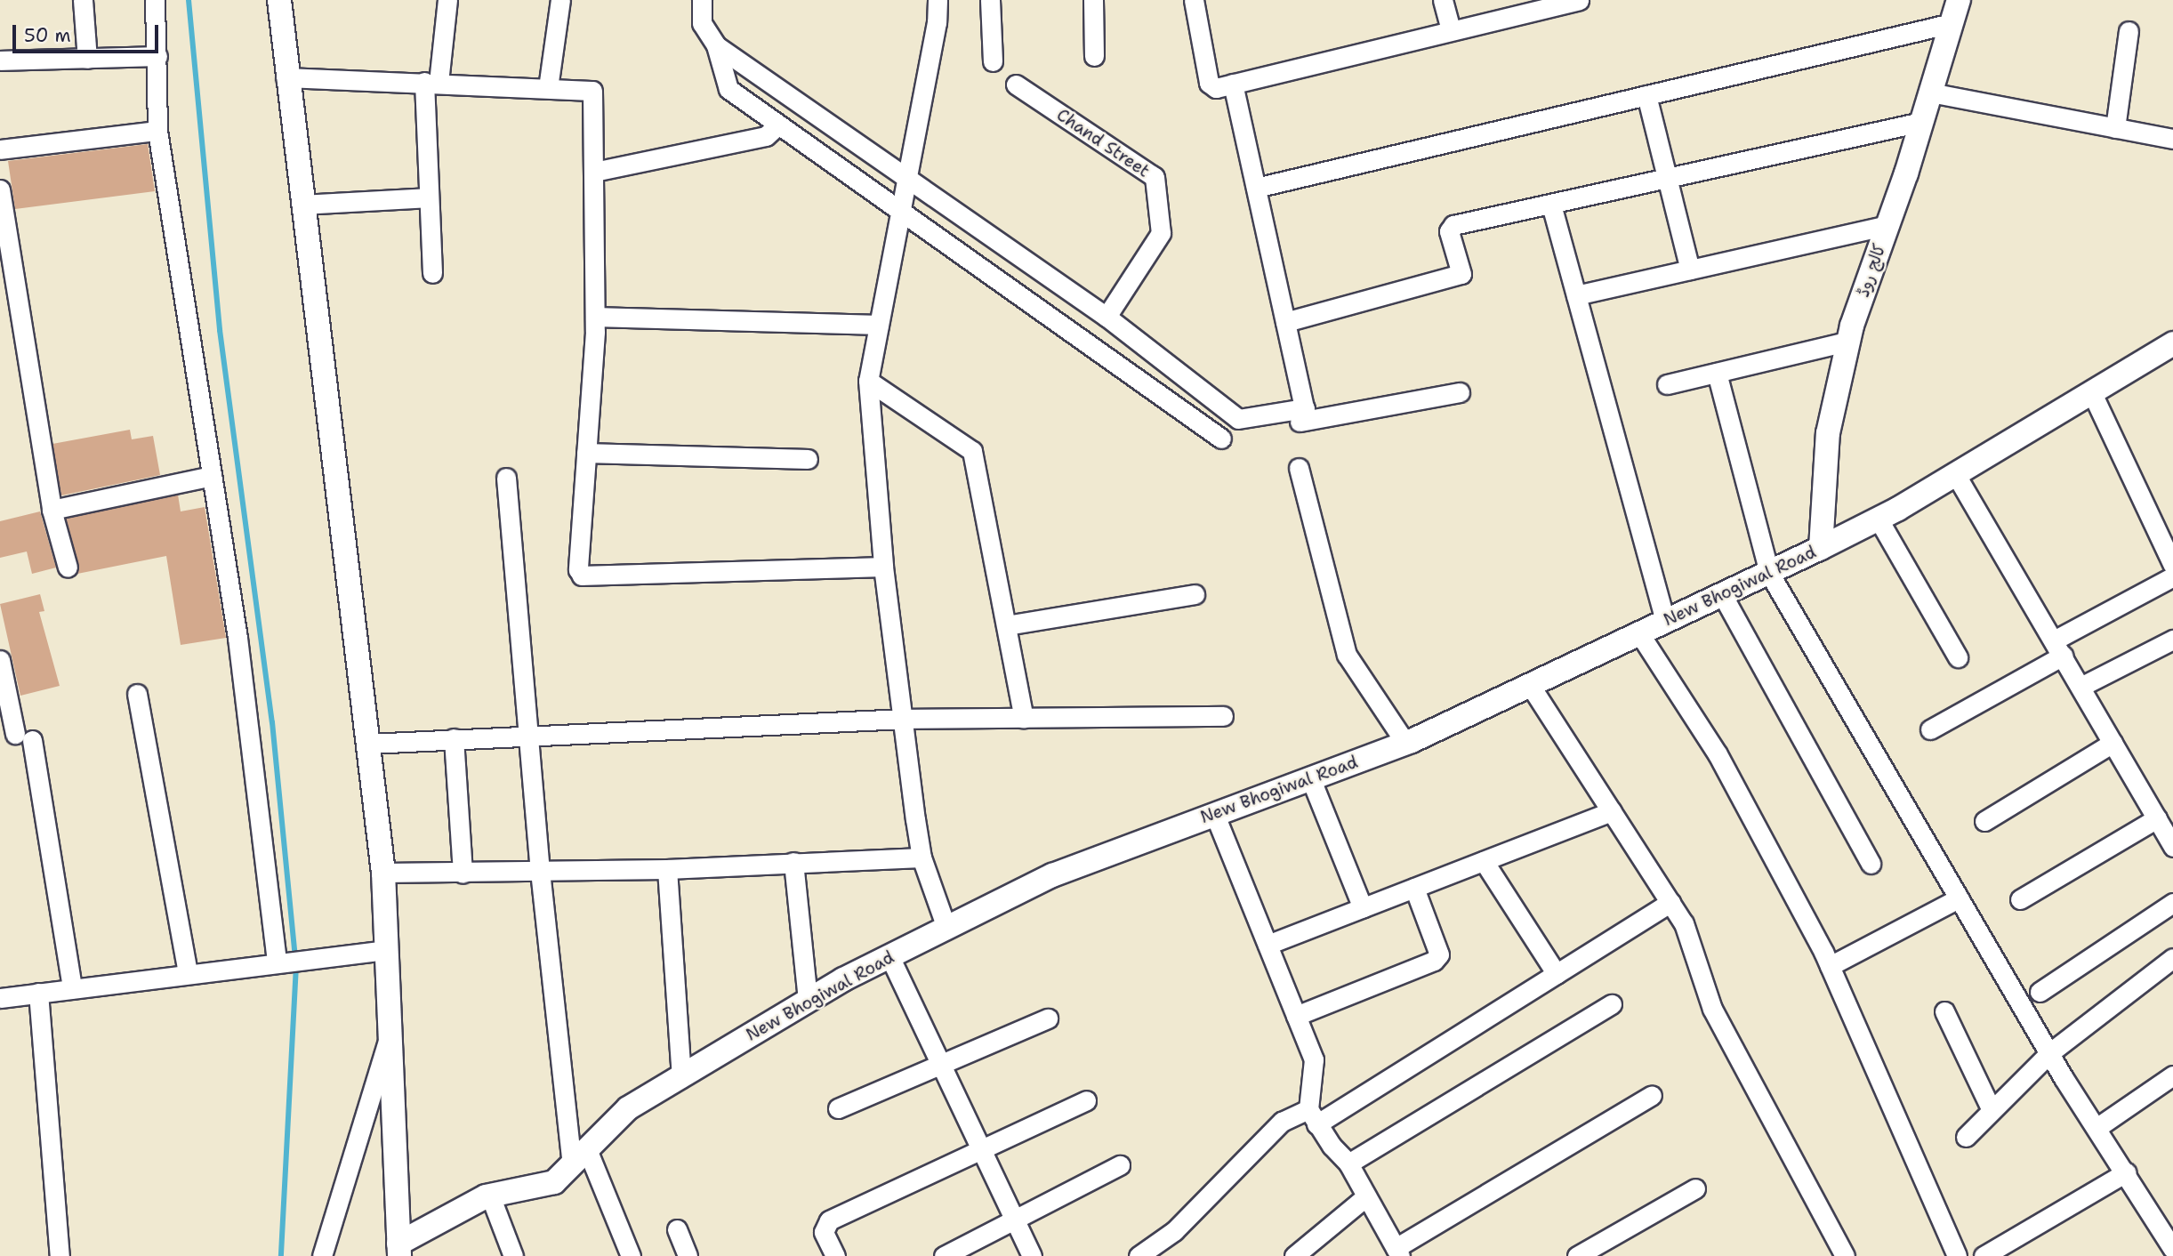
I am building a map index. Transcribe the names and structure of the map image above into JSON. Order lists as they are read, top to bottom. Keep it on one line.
{"streets":{"street":["Chand Street","کالج روڈ","New Bhogiwal Road"]},"crossings":[["کالج روڈ","New Bhogiwal Road"]],"scale_bar":"50 m"}
